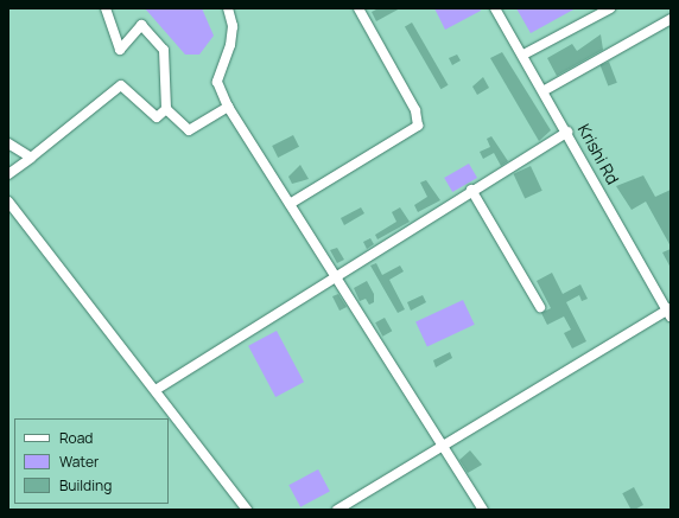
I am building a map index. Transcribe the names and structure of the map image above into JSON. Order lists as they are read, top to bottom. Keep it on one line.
{"streets":{"street":["Krishi Rd"]},"legend":["Road","Water","Building"]}
